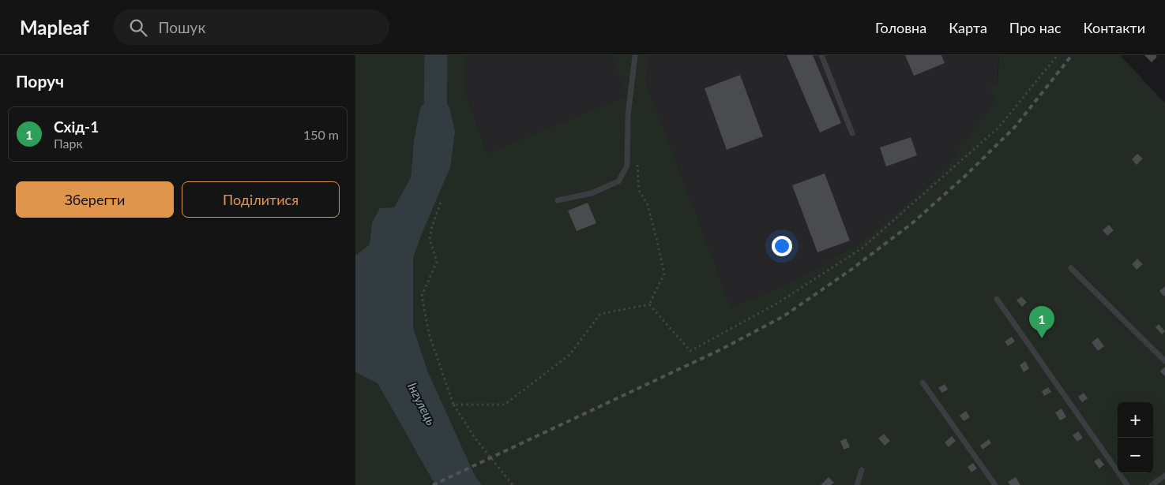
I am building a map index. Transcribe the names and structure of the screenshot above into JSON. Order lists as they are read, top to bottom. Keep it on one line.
{"water":["Інгулець"],"page":{"header":"Mapleaf","search":"Пошук","nav":["Головна","Карта","Про нас","Контакти"],"heading":"Поруч","list":[{"mark":"1","name":"Схід-1","note":"Парк","value":"150 m"}],"buttons":["Зберегти","Поділитися"],"pins":"1","map_buttons":["+","−"]}}
